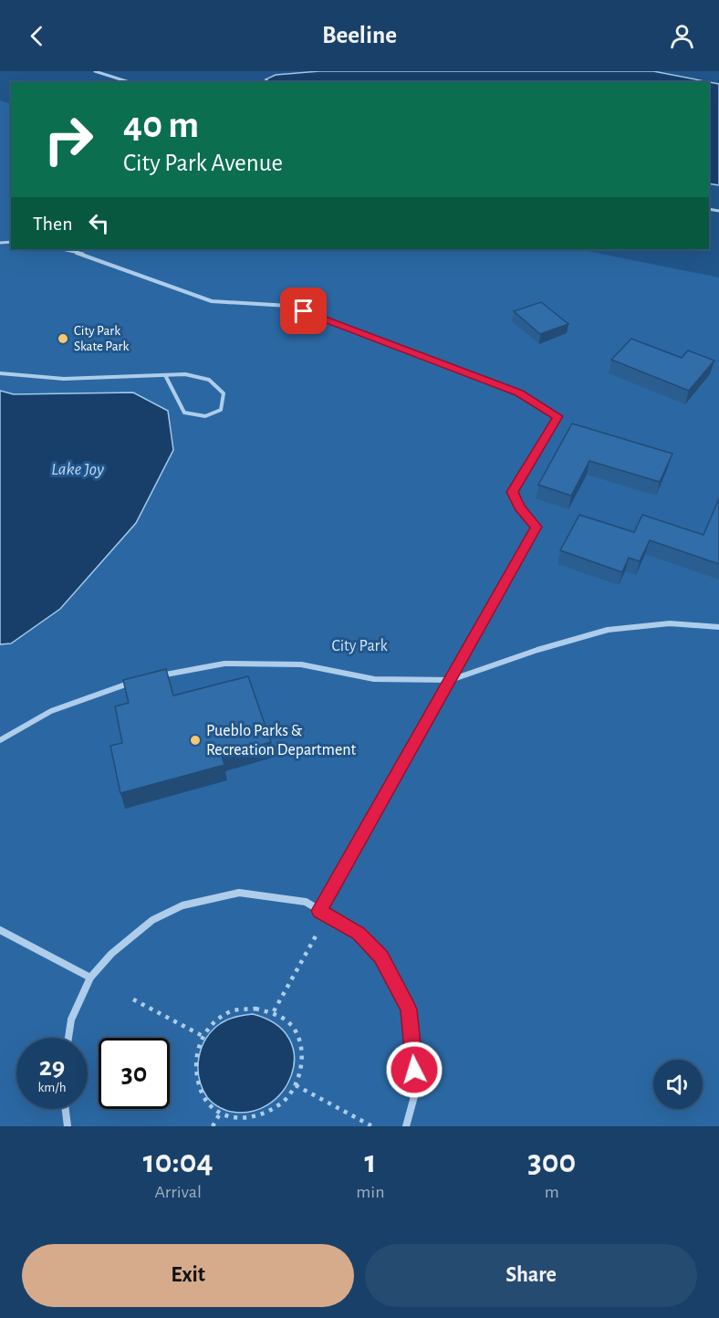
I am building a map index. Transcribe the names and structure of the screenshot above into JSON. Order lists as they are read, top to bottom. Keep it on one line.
{"water":["Lake Joy"],"parks":["City Park"],"places":["City Park Skate Park","Pueblo Parks & Recreation Department"],"page":{"header":"Beeline","turn":["40 m","City Park Avenue"],"then":"Then","speed":"29 km/h","limit":"30","eta":["10:04","Arrival","1","min","300","m"],"buttons":["Exit","Share"]}}
